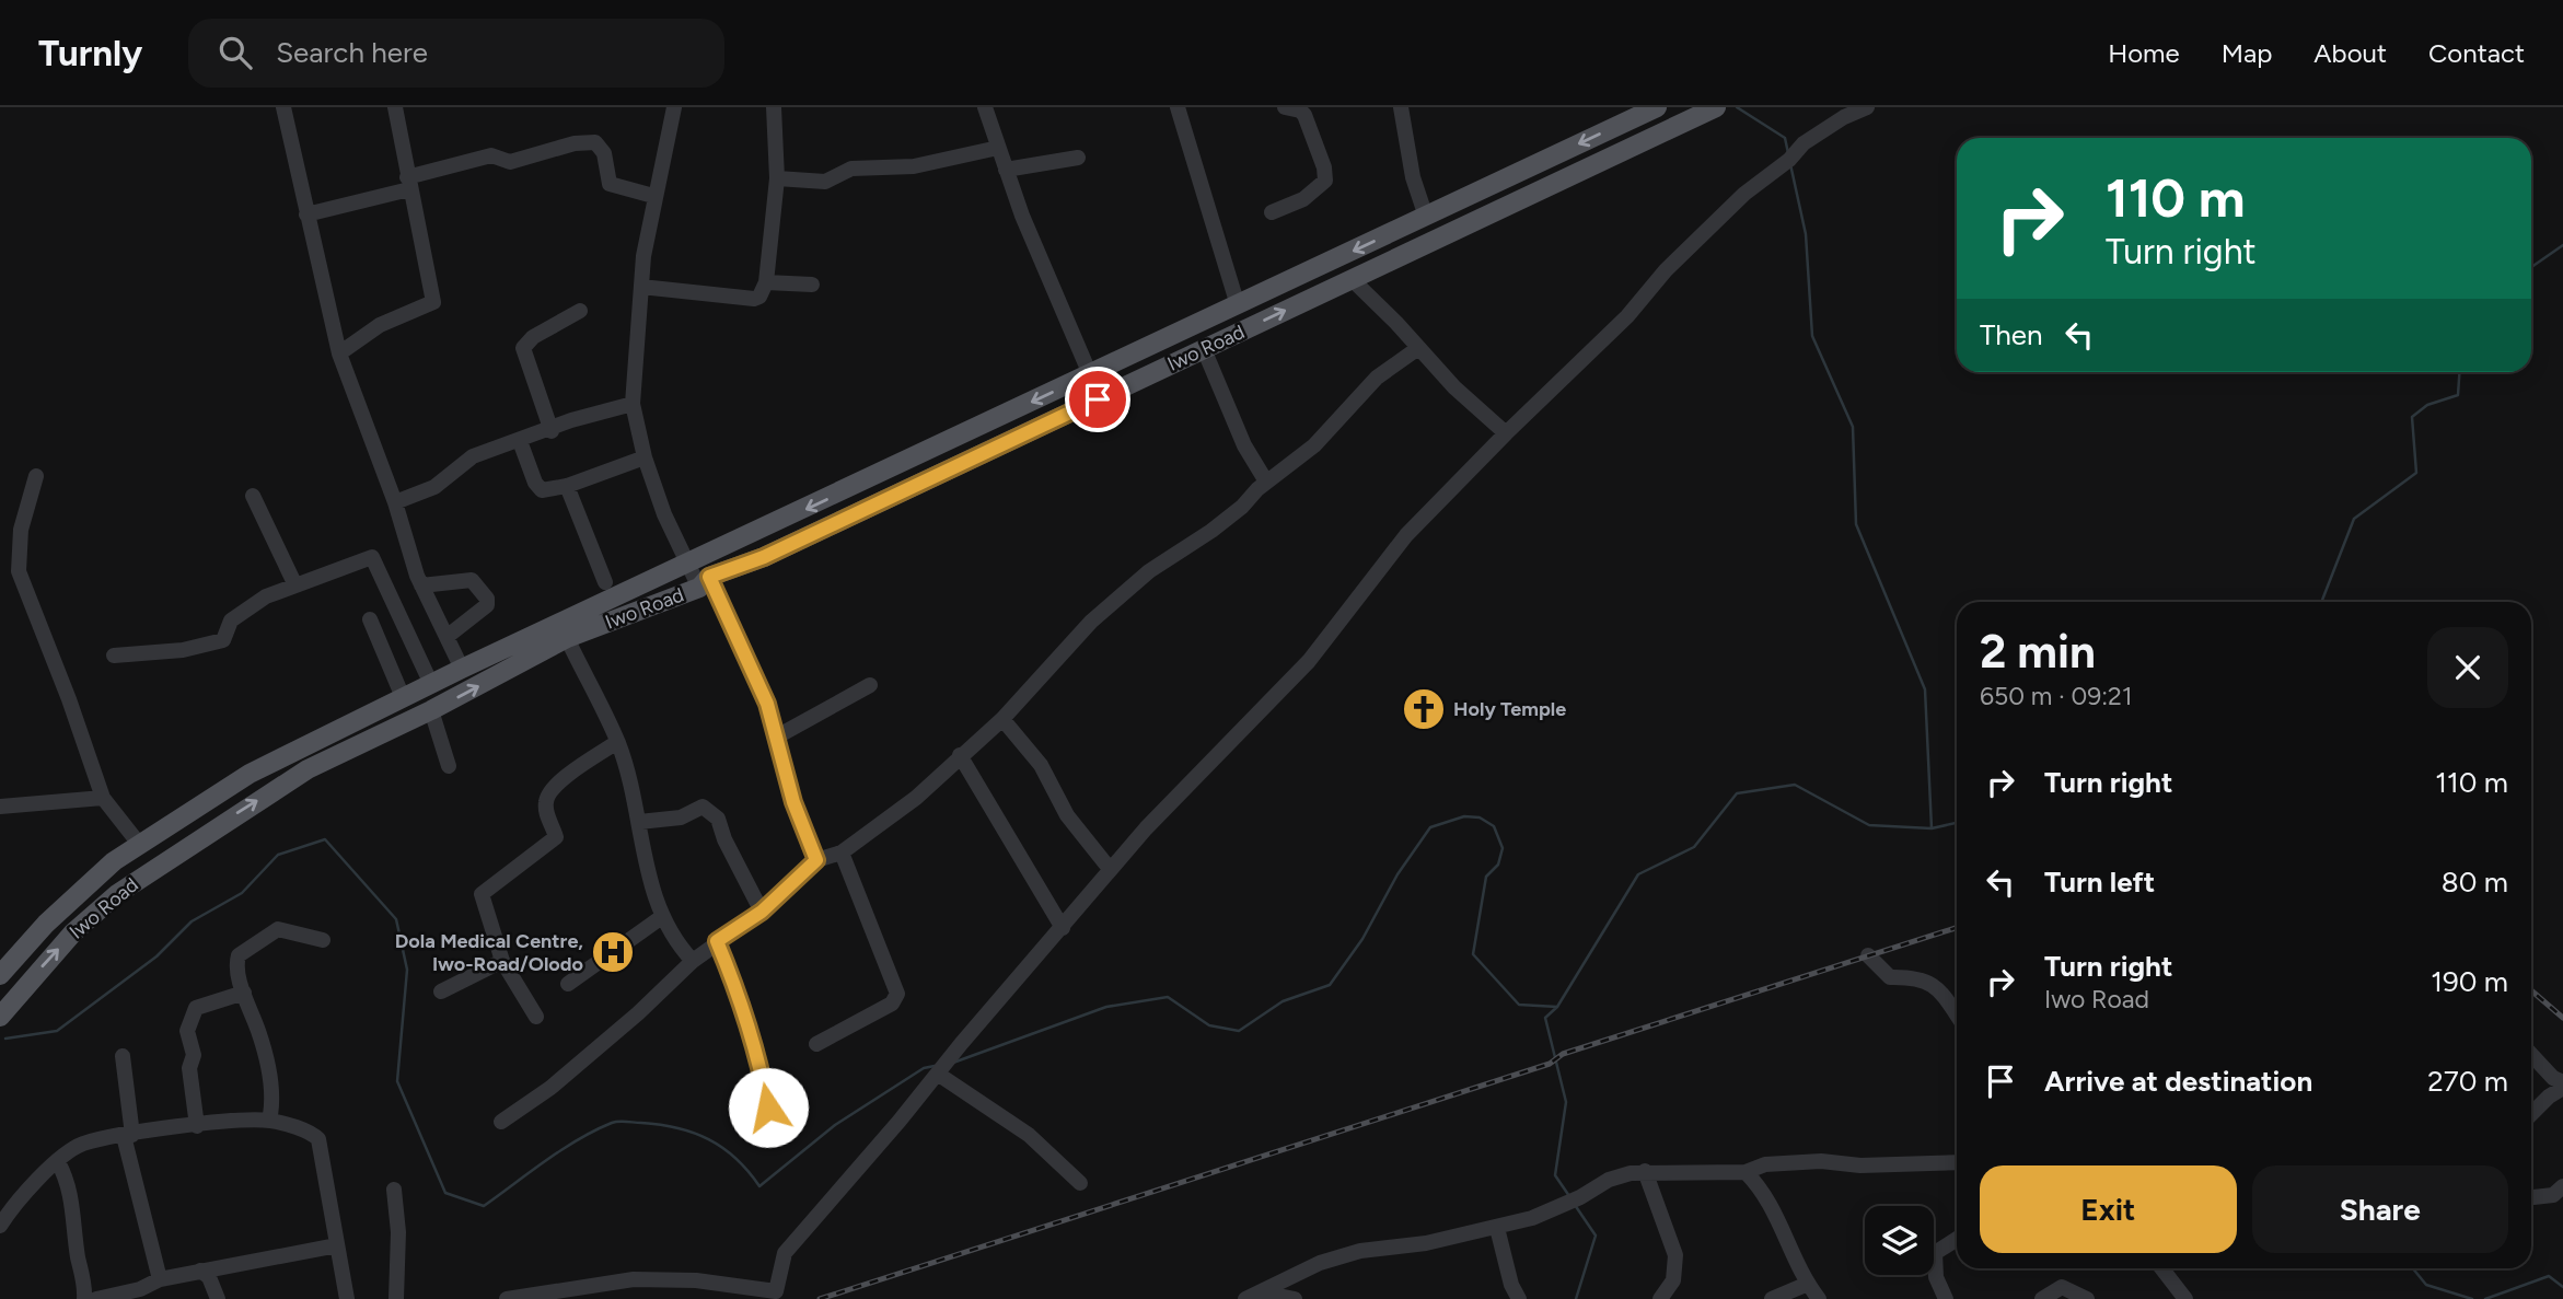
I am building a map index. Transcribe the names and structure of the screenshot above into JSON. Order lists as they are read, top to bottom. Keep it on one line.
{"streets":{"main road":["Iwo Road"]},"places":{"church":["Holy Temple"],"hospital":["Dola Medical Centre, Iwo-Road/Olodo"]},"page":{"header":"Turnly","search":"Search here","nav":["Home","Map","About","Contact"],"turn":["110 m","Turn right"],"then":"Then","heading":["2 min","650 m · 09:21"],"list":[{"name":"Turn right","value":"110 m"},{"name":"Turn left","value":"80 m"},{"name":"Turn right","note":"Iwo Road","value":"190 m"},{"name":"Arrive at destination","value":"270 m"}],"buttons":["Exit","Share"]}}
